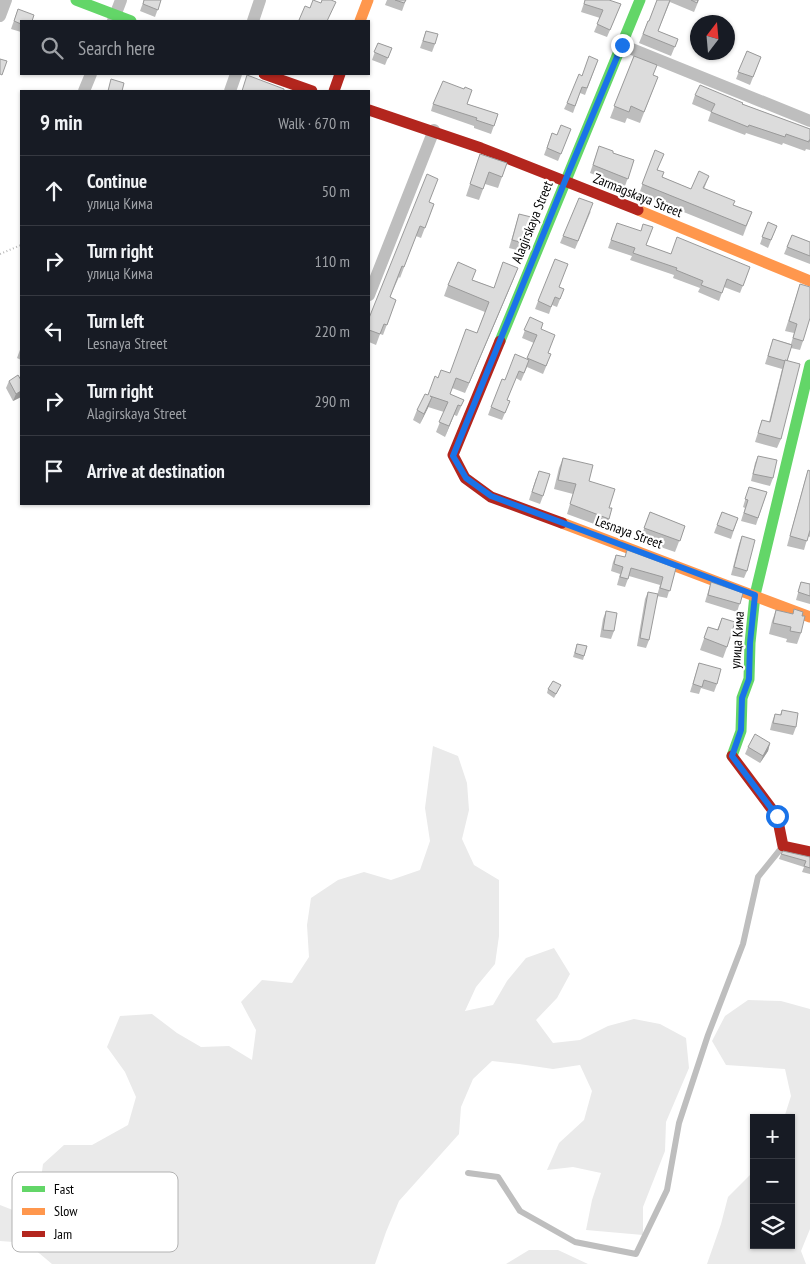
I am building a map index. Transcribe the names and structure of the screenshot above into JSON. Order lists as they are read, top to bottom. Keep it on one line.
{"streets":{"street":["Zarmagskaya Street","Alagirskaya Street","Lesnaya Street","улица Кима"]},"crossings":[["Zarmagskaya Street","Alagirskaya Street"],["Alagirskaya Street","Lesnaya Street"],["Lesnaya Street","улица Кима"]],"legend":["Fast","Slow","Jam"],"north":"top","page":{"search":"Search here","heading":["9 min","Walk · 670 m"],"list":[["Continue","улица Кима","50 m"],["Turn right","улица Кима","110 m"],["Turn left","Lesnaya Street","220 m"],["Turn right","Alagirskaya Street","290 m"],"Arrive at destination"],"map_buttons":["+","−"]}}
